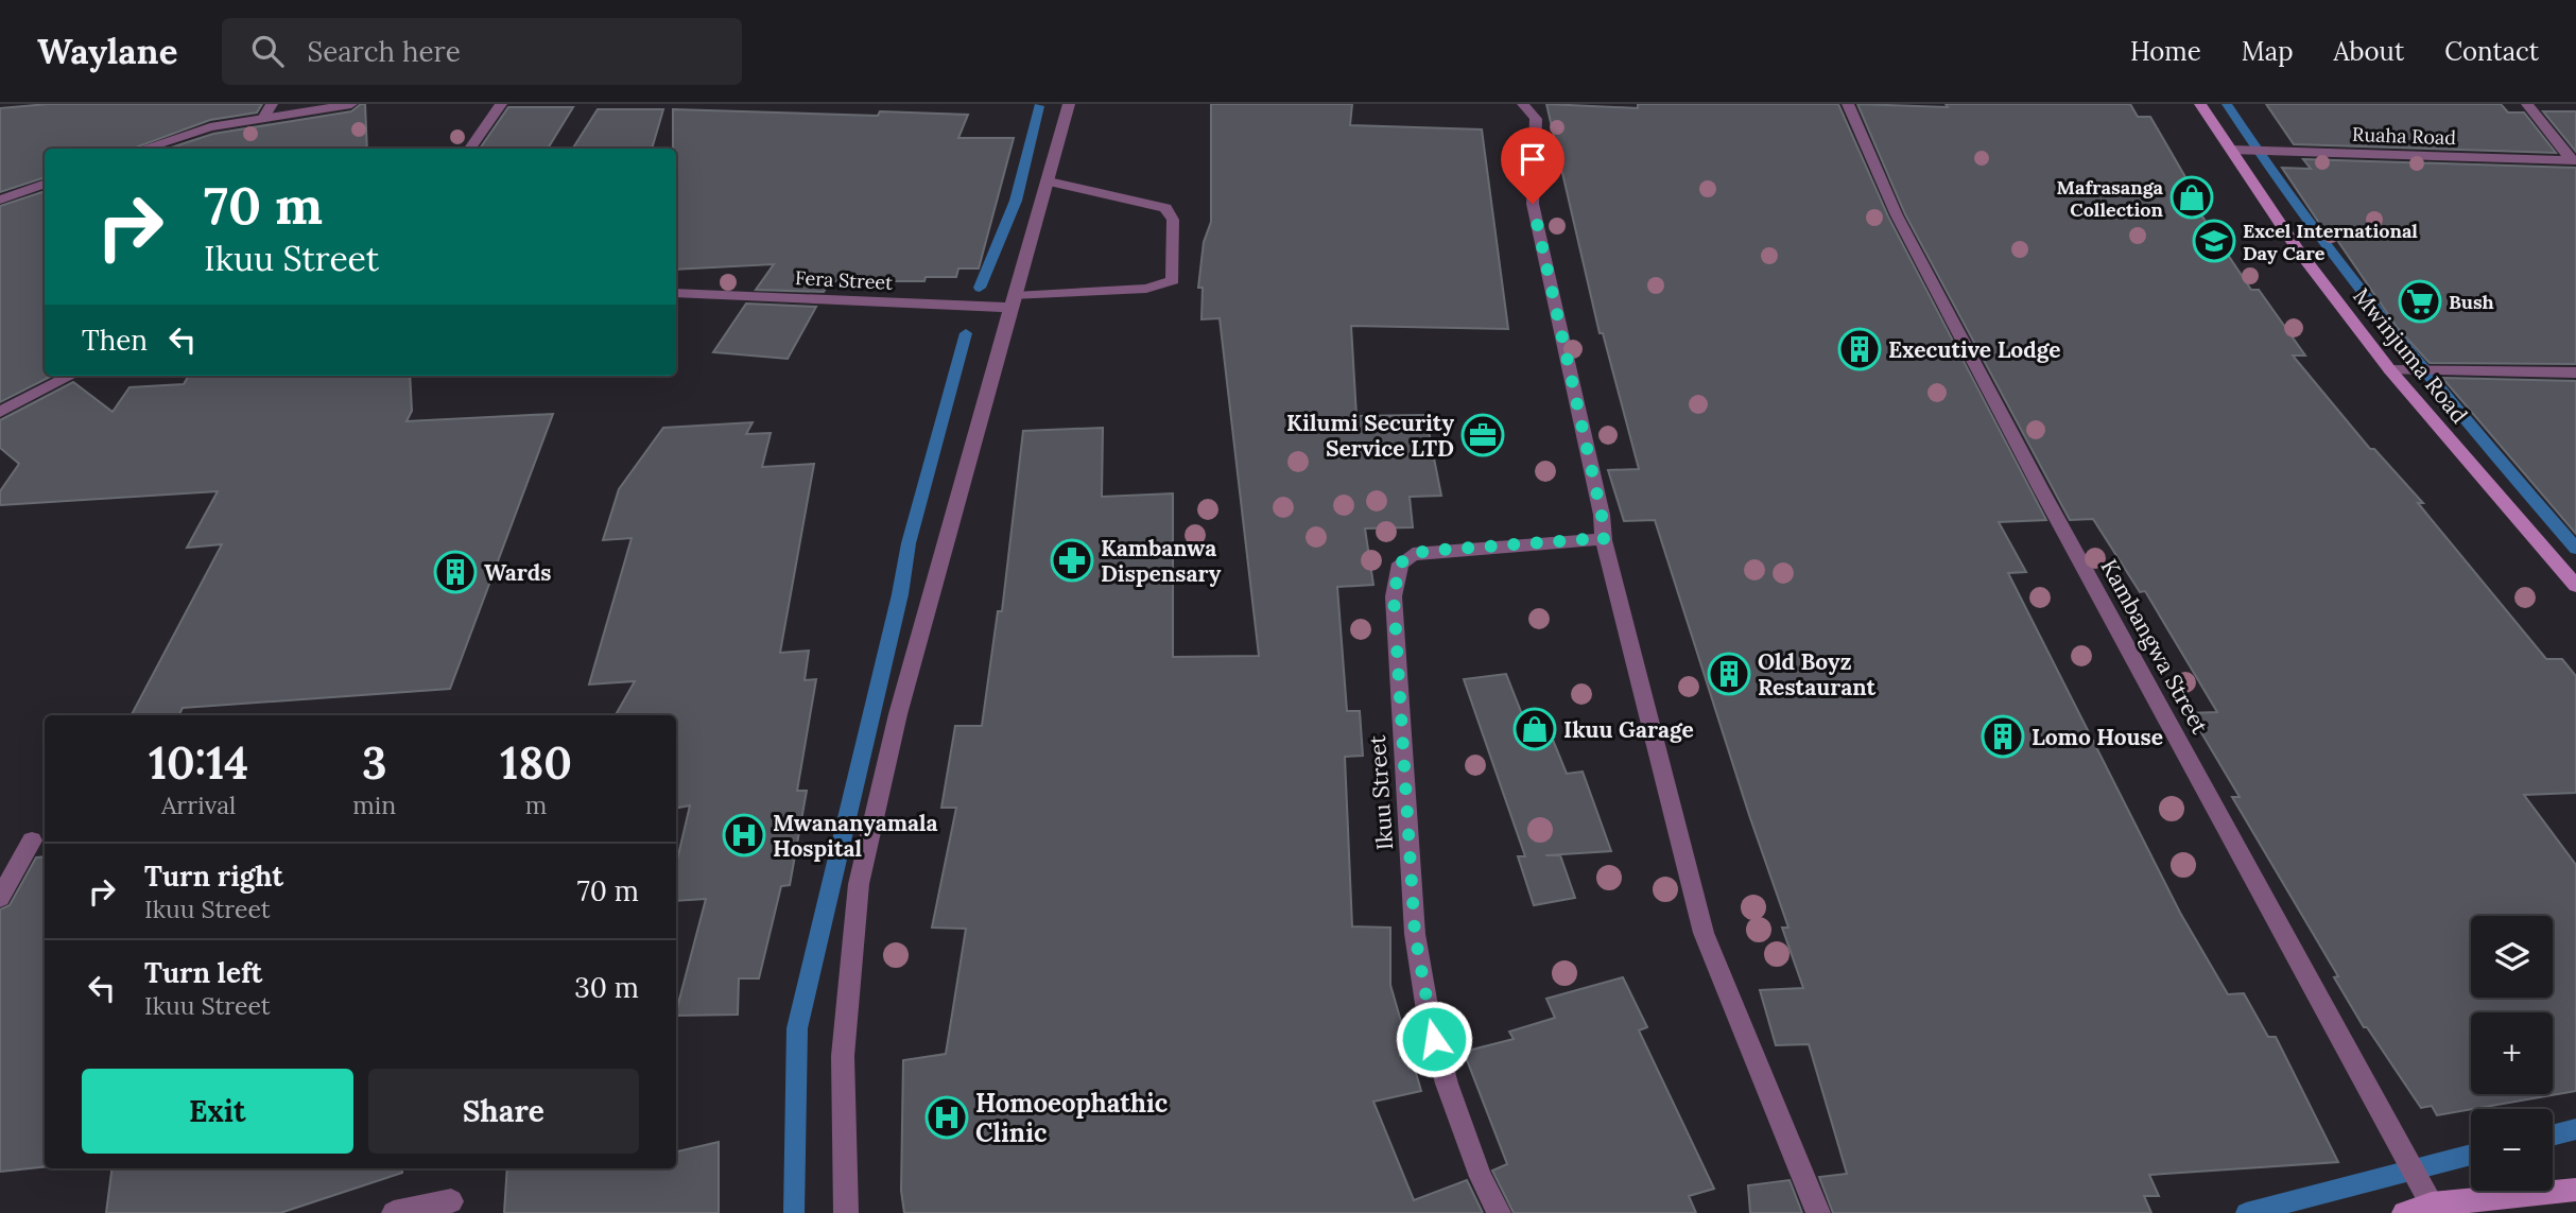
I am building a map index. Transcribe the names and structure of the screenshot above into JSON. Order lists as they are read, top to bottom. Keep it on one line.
{"streets":{"street":["Ruaha Road","Fera Street","Mwinjuma Road","Kambangwa Street","Ikuu Street"]},"crossings":[["Ruaha Road","Mwinjuma Road"]],"places":{"shop":["Mafrasanga Collection","Ikuu Garage"],"school or university":["Excel International Day Care"],"supermarket":["Bush"],"building":["Executive Lodge","Wards","Old Boyz Restaurant","Lomo House"],"office":["Kilumi Security Service LTD"],"pharmacy":["Kambanwa Dispensary"],"hospital":["Mwananyamala Hospital","Homoeophathic Clinic"]},"page":{"header":"Waylane","search":"Search here","nav":["Home","Map","About","Contact"],"turn":["70 m","Ikuu Street"],"then":"Then","eta":["10:14","Arrival","3","min","180","m"],"list":[{"name":"Turn right","note":"Ikuu Street","value":"70 m"},{"name":"Turn left","note":"Ikuu Street","value":"30 m"}],"map_buttons":["+","−"],"buttons":["Exit","Share"]}}
